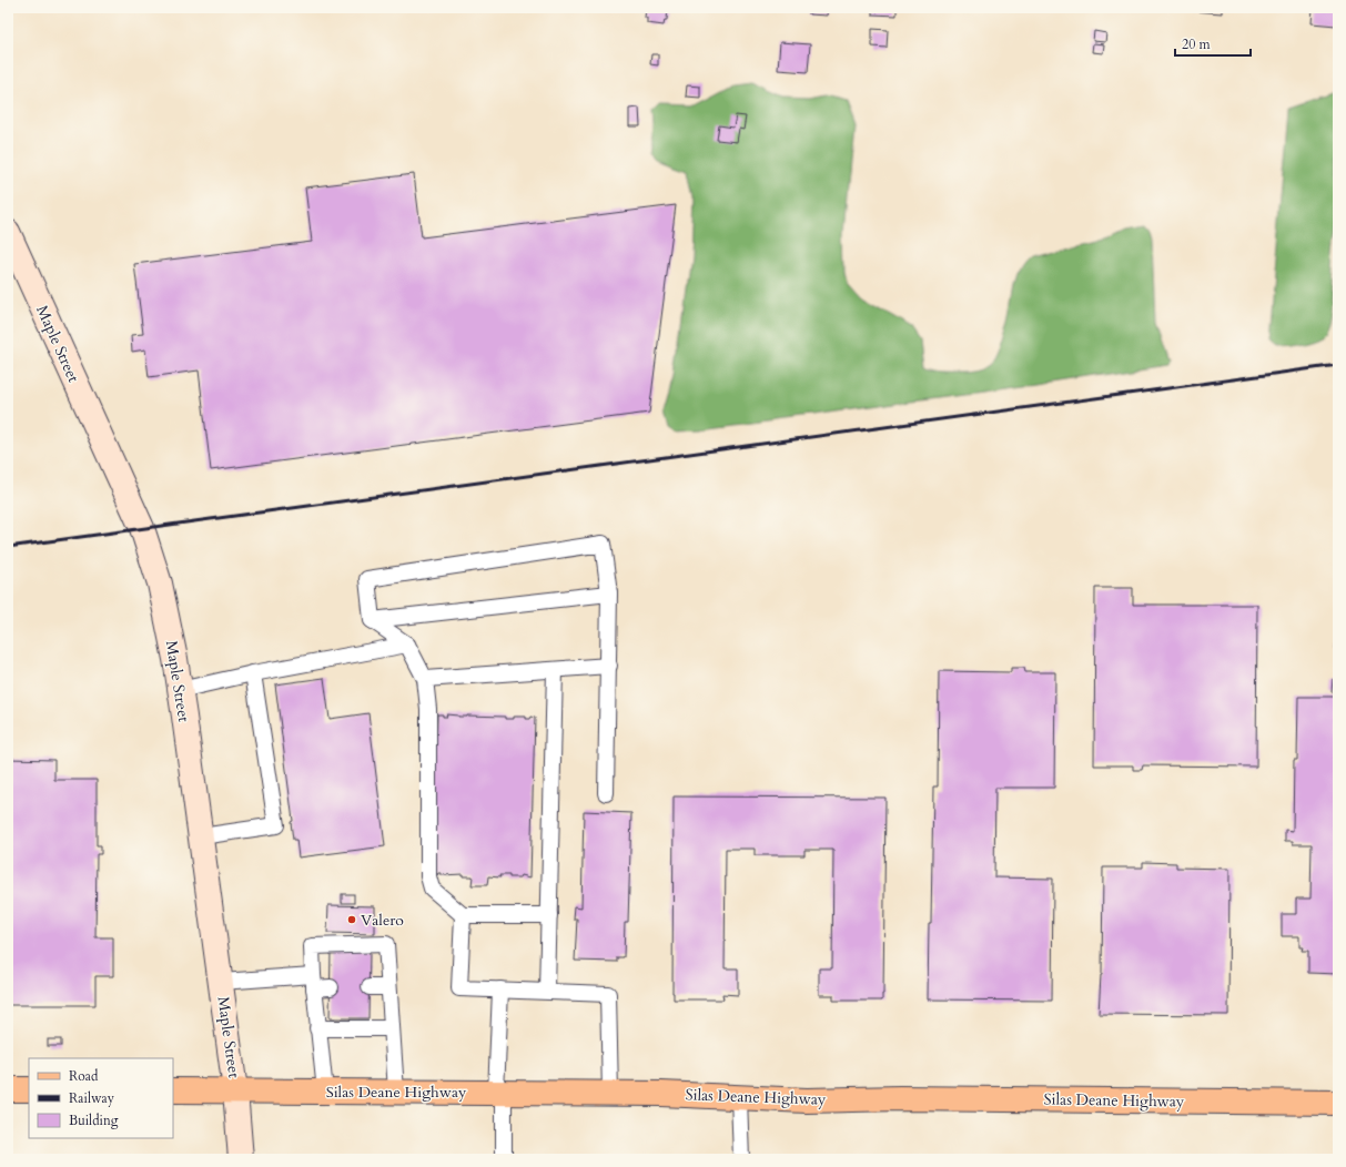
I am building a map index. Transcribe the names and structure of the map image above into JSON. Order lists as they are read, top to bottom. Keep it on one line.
{"streets":{"main road":["Maple Street","Silas Deane Highway"]},"crossings":[["Maple Street","Silas Deane Highway"]],"places":["Valero"],"legend":["Road","Railway","Building"],"scale_bar":"20 m"}
